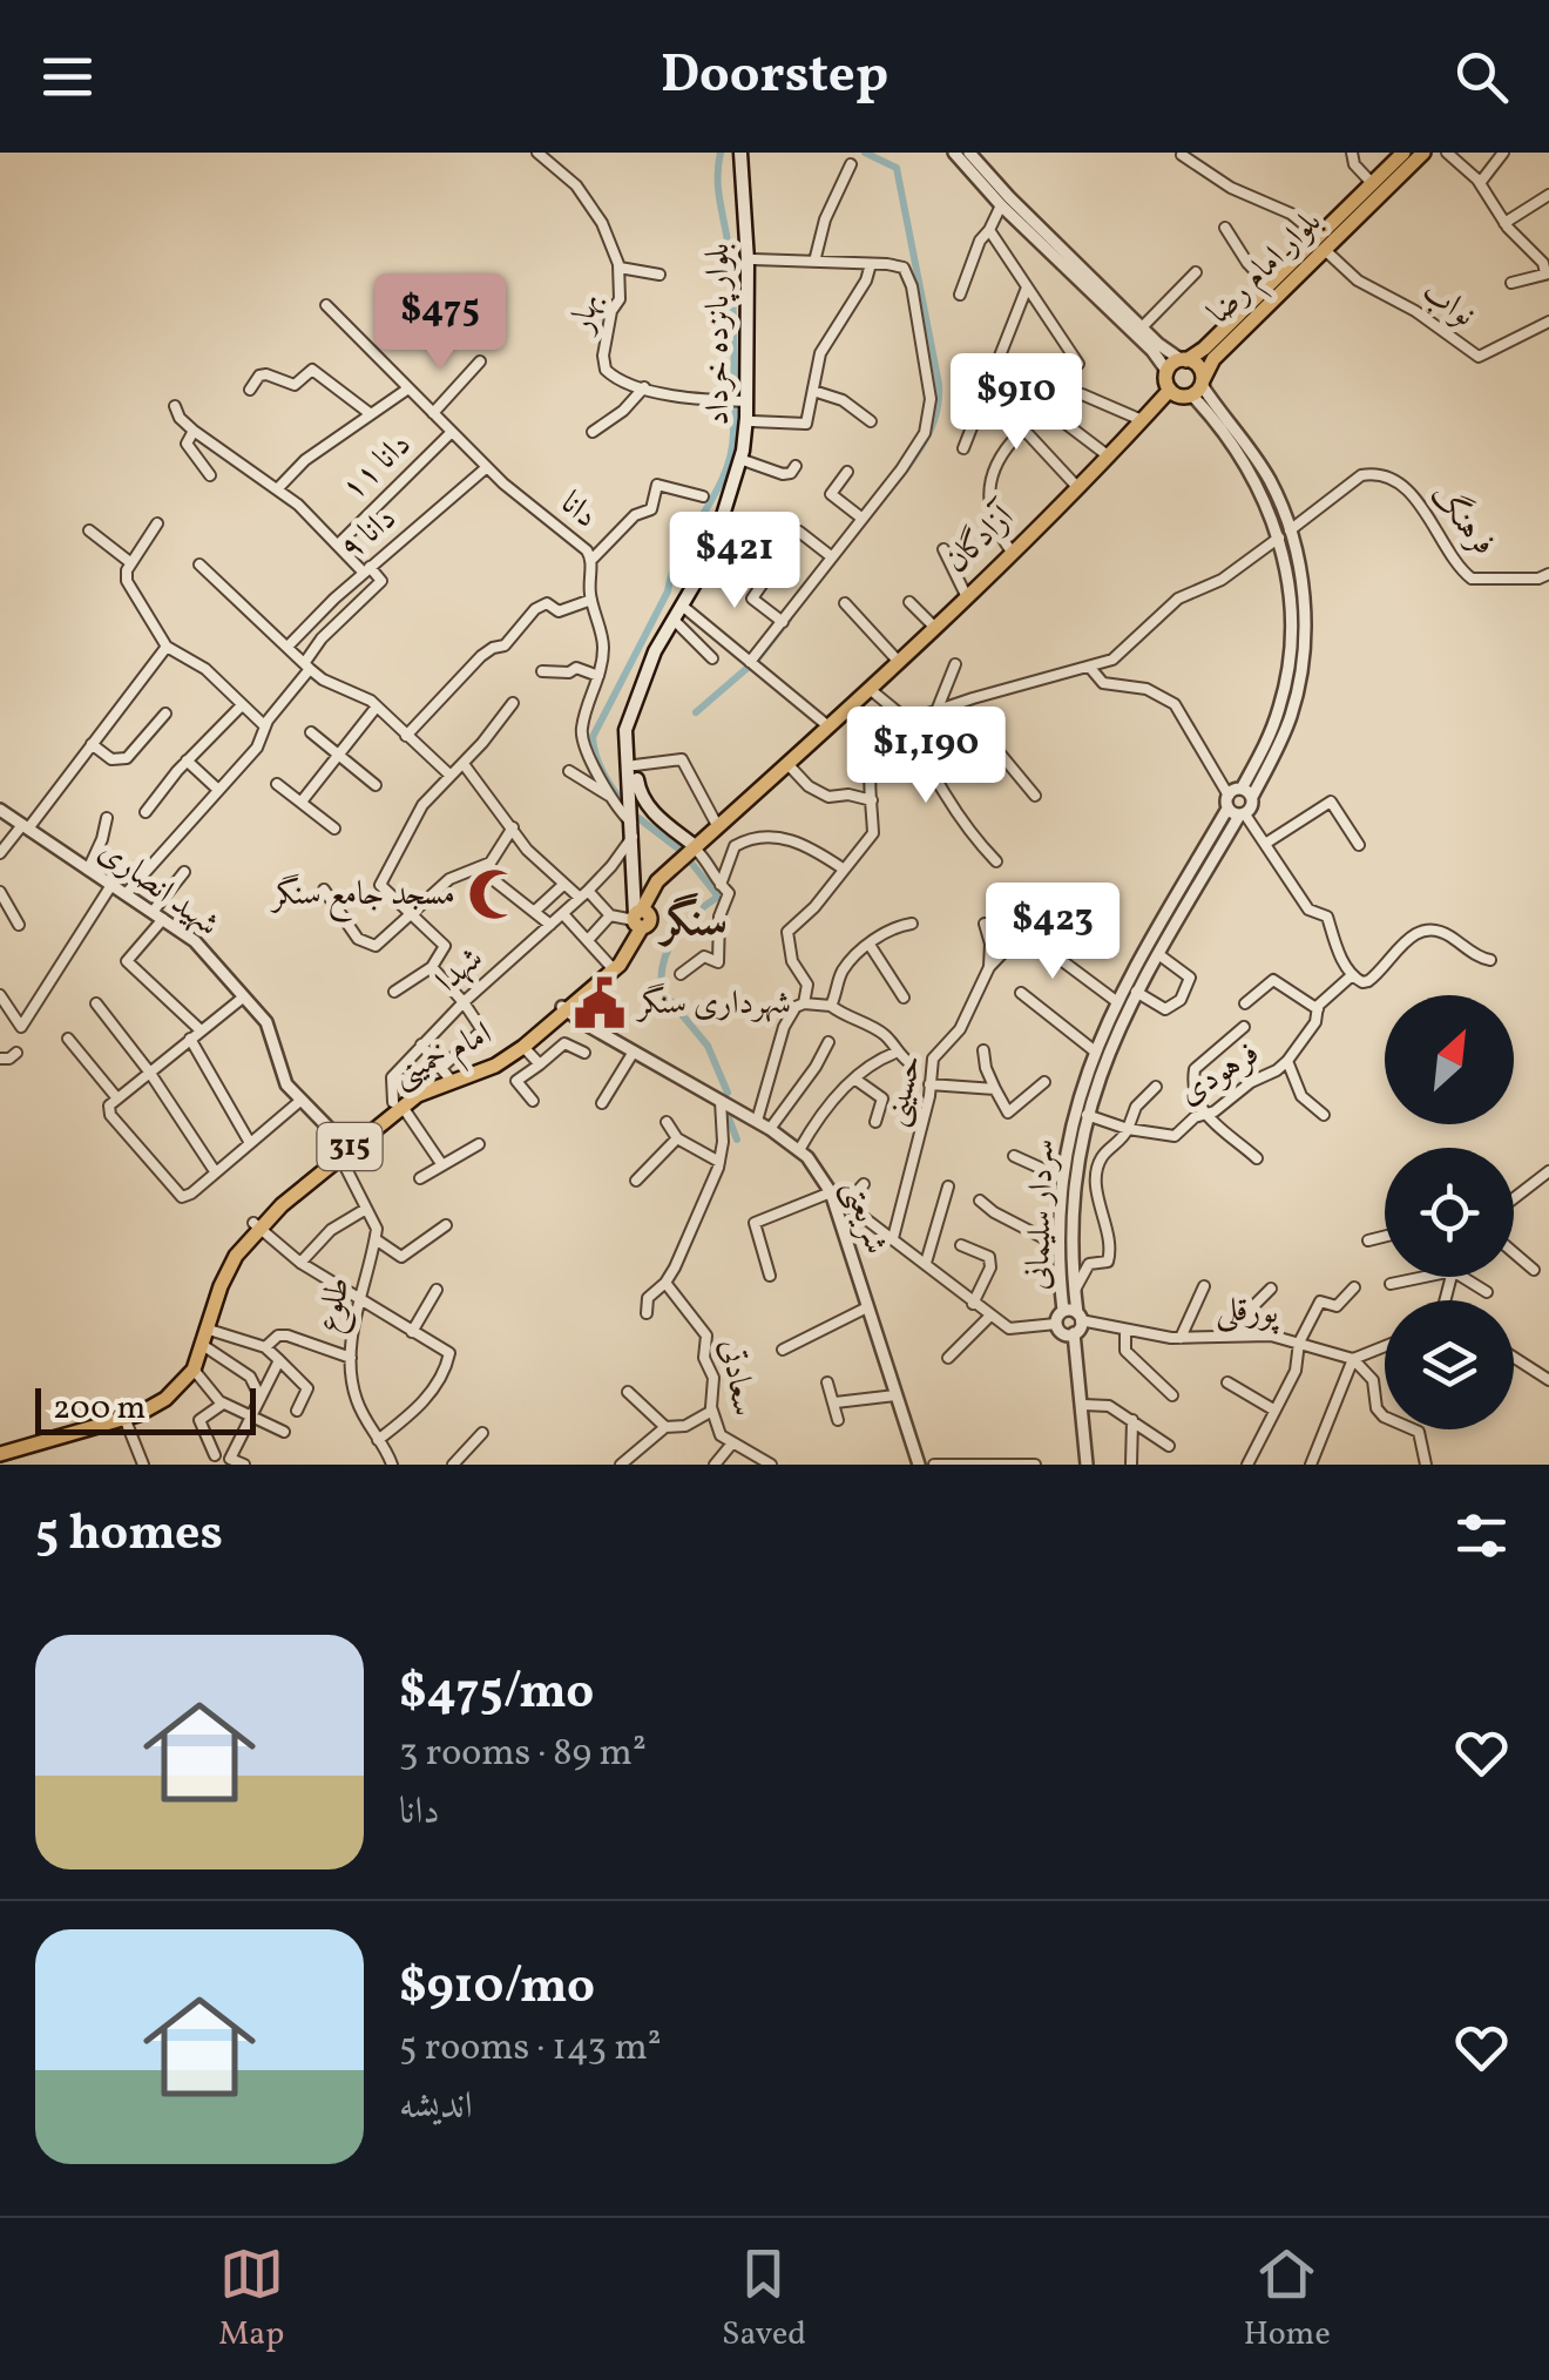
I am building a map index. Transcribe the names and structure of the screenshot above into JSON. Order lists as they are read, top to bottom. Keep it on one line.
{"streets":{"main road":["بلوار امام رضا","بلوار پانزده خرداد","آزادگان","امام خمینی","315"],"street":["نواب","بهار","دانا ۱۱","دانا","فرهنگ","دانا ۹","شهید انصاری","شهدا","فرهودی","حسینی","سردار سلیمانی","شریعتی","طلوع","پورقلی","سعادتی"]},"crossings":[["بلوار امام رضا","نواب"],["بلوار امام رضا","آزادگان"],["بهار","بلوار پانزده خرداد"],["بلوار پانزده خرداد","دانا"],["بلوار پانزده خرداد","آزادگان"],["بلوار پانزده خرداد","شهدا"],["بلوار پانزده خرداد","امام خمینی"],["دانا ۱۱","دانا"],["دانا","دانا ۹"],["دانا","شهدا"],["آزادگان","امام خمینی"],["شهید انصاری","امام خمینی"],["شهید انصاری","طلوع"],["شهدا","امام خمینی"],["امام خمینی","شریعتی"],["امام خمینی","طلوع"],["فرهودی","سردار سلیمانی"],["سردار سلیمانی","پورقلی"]],"districts":["سنگر"],"places":{"mosque":["مسجد جامع سنگر"],"public building":["شهرداری سنگر"]},"scale_bar":"200 m","north":"top right","page":{"header":"Doorstep","price":["$475","$910","$421","$1,190","$423"],"scale":"200 m","heading":"5 homes","list":[{"name":"$475/mo","note":"3 rooms · 89 m² · دانا"},{"name":"$910/mo","note":"5 rooms · 143 m² · اندیشه"}],"tabs":["Map","Saved","Home"]}}
